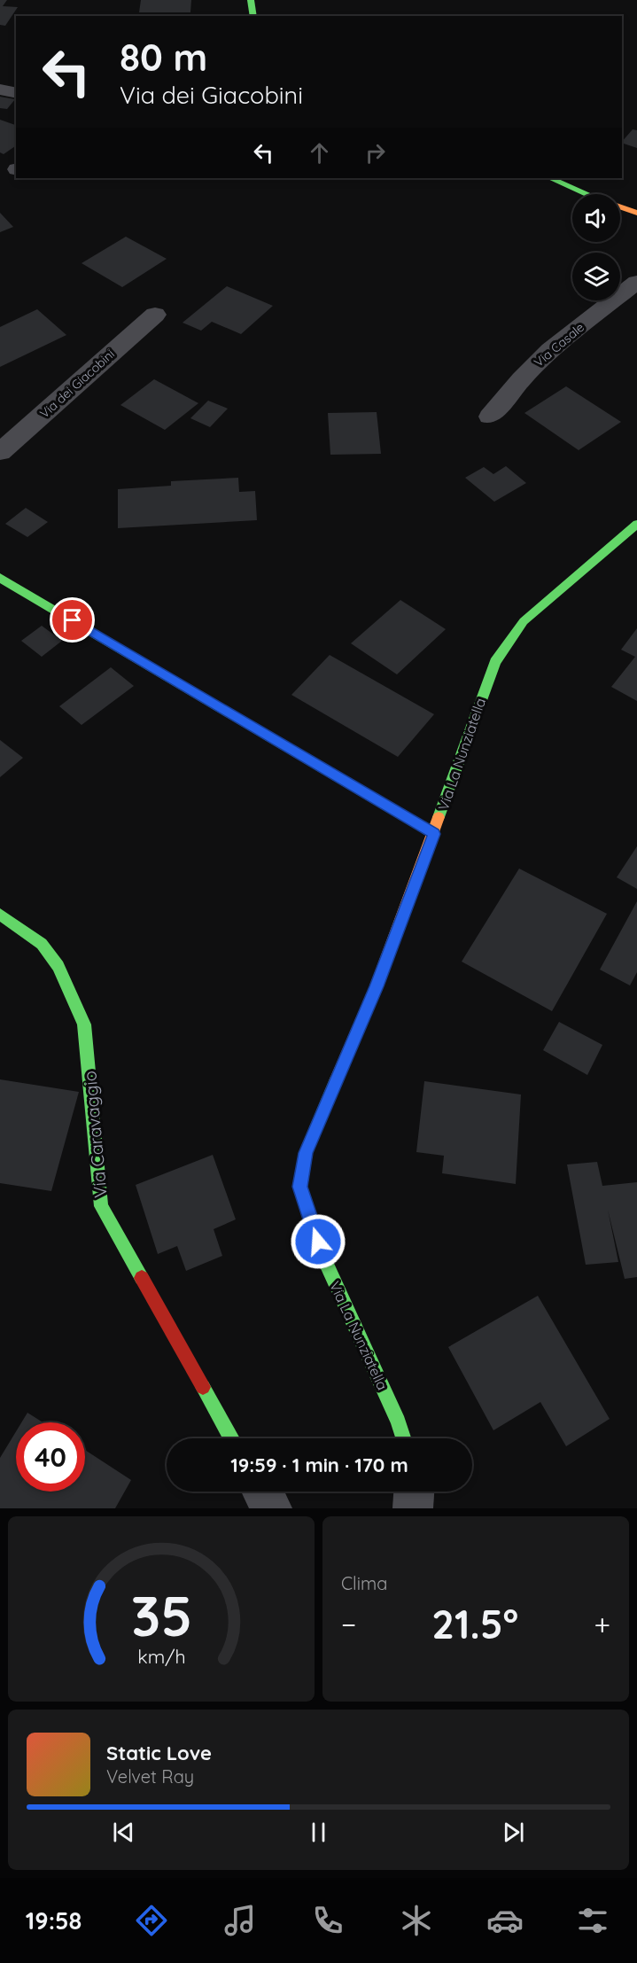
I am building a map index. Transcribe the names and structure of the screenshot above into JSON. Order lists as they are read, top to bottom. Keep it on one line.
{"streets":{"street":["Via Casale","Via dei Giacobini","Via La Nunziatella","Via Caravaggio"]},"page":{"turn":["80 m","Via dei Giacobini"],"limit":"40","trip":"19:59 · 1 min · 170 m","tile":"Clima","heat":["−","21.5°","+"],"song":["Static Love","Velvet Ray"],"tabs":"19:58","gauge":["35","km/h"]}}
